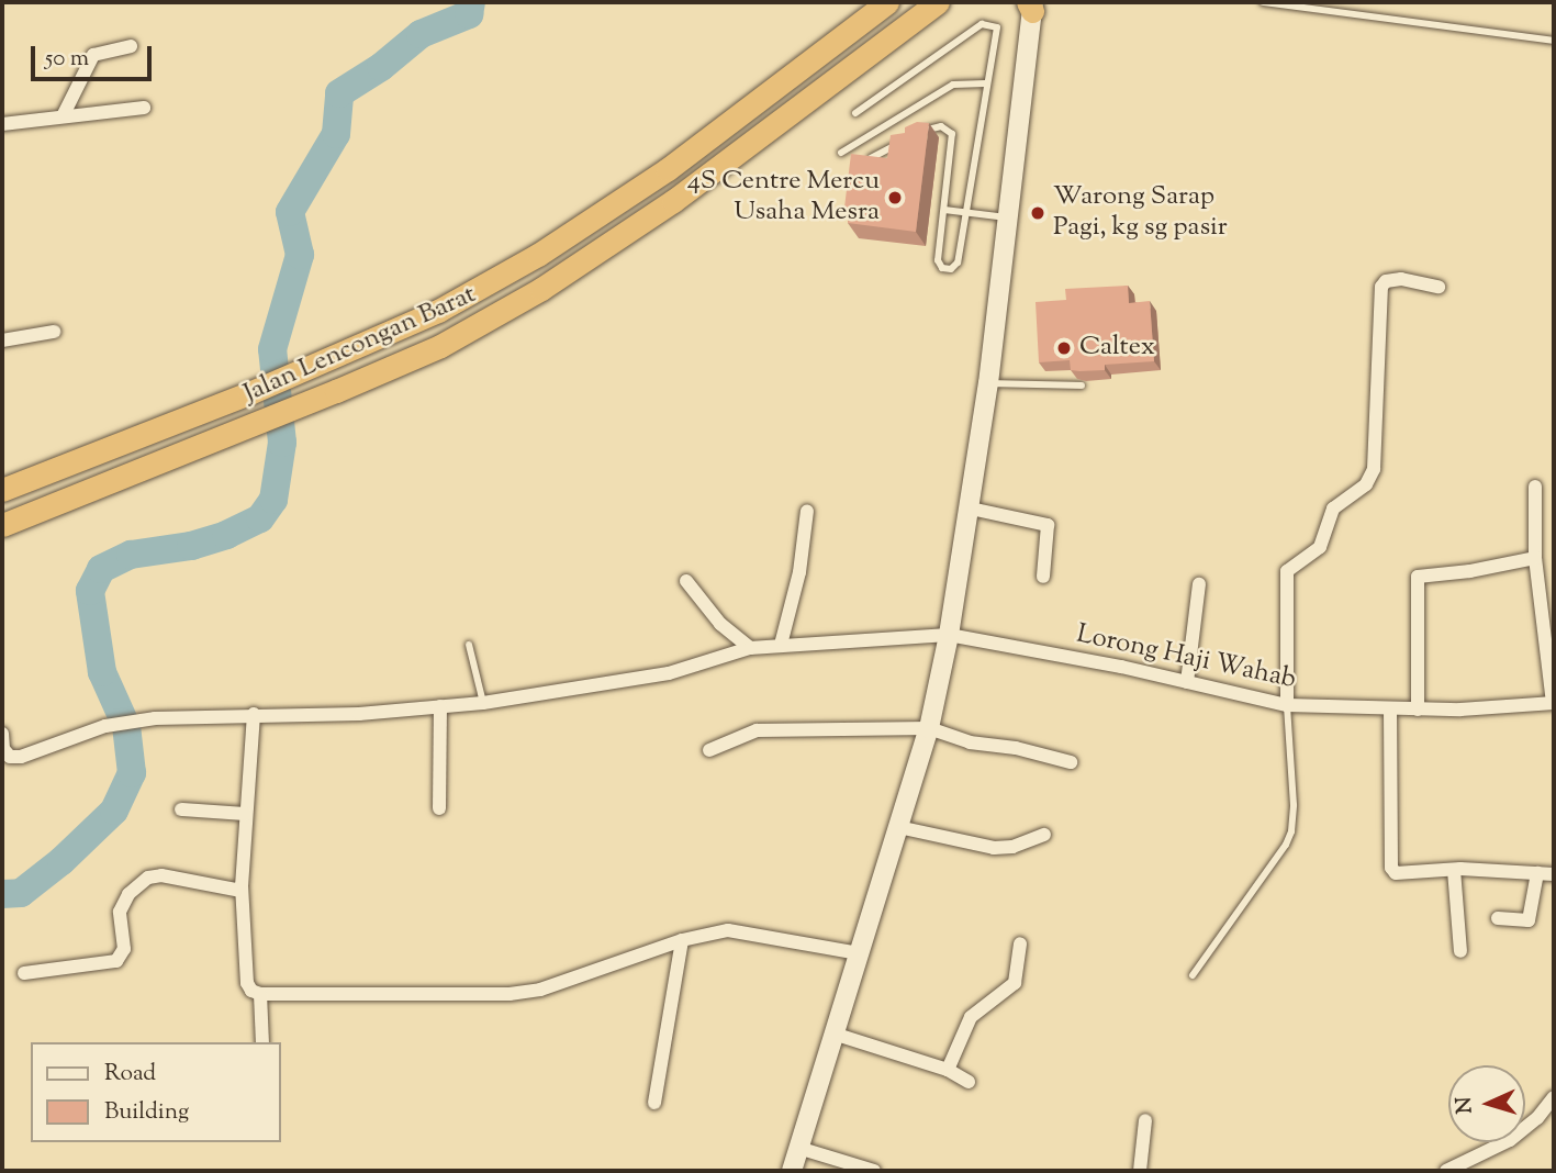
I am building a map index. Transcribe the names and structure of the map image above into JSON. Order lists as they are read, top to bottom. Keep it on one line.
{"streets":{"highway":["Jalan Lencongan Barat"],"street":["Lorong Haji Wahab"]},"places":["4S Centre Mercu Usaha Mesra","Warong Sarap Pagi, kg sg pasir","Caltex"],"legend":["Road","Building"],"scale_bar":"50 m","north":"left"}
